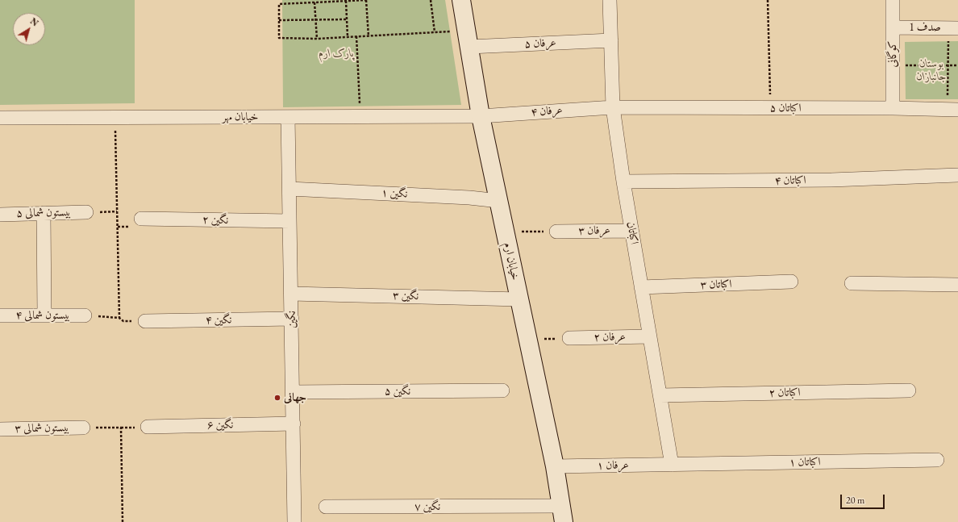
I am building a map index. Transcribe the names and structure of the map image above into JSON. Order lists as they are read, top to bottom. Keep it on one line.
{"streets":{"street":["صدف 1","عرفان ۵","کوگانی","اکباتان ۵","عرفان ۴","خیابان مهر","اکباتان ۴","نگین ۱","بیستون شمالی ۵","نگین ۲","عرفان ۳","اکباتان","خیابان ارم","اکباتان ۳","نگین ۳","بیستون شمالی ۴","نگین","نگین ۴","عرفان ۲","نگین ۵","اکباتان ۲","نگین ۶","بیستون شمالی ۳","اکباتان ۱","عرفان ۱","نگین ۷"]},"crossings":[["صدف 1","کوگانی"],["عرفان ۵","اکباتان"],["عرفان ۵","خیابان ارم"],["کوگانی","اکباتان ۵"],["اکباتان ۵","عرفان ۴"],["اکباتان ۵","اکباتان"],["عرفان ۴","خیابان مهر"],["عرفان ۴","اکباتان"],["عرفان ۴","خیابان ارم"],["خیابان مهر","خیابان ارم"],["خیابان مهر","نگین"],["اکباتان ۴","اکباتان"],["نگین ۱","خیابان ارم"],["نگین ۱","نگین"],["نگین ۲","نگین"],["عرفان ۳","اکباتان"],["اکباتان","اکباتان ۳"],["اکباتان","عرفان ۲"],["اکباتان","اکباتان ۲"],["اکباتان","اکباتان ۱"],["اکباتان","عرفان ۱"],["خیابان ارم","نگین ۳"],["خیابان ارم","عرفان ۱"],["خیابان ارم","نگین ۷"],["نگین ۳","نگین"],["نگین","نگین ۴"],["نگین","نگین ۵"],["نگین","نگین ۶"],["اکباتان ۱","عرفان ۱"]],"parks":["پارک ارم","بوستان جانبازان"],"places":["جهانی"],"scale_bar":"20 m","north":"top right"}
